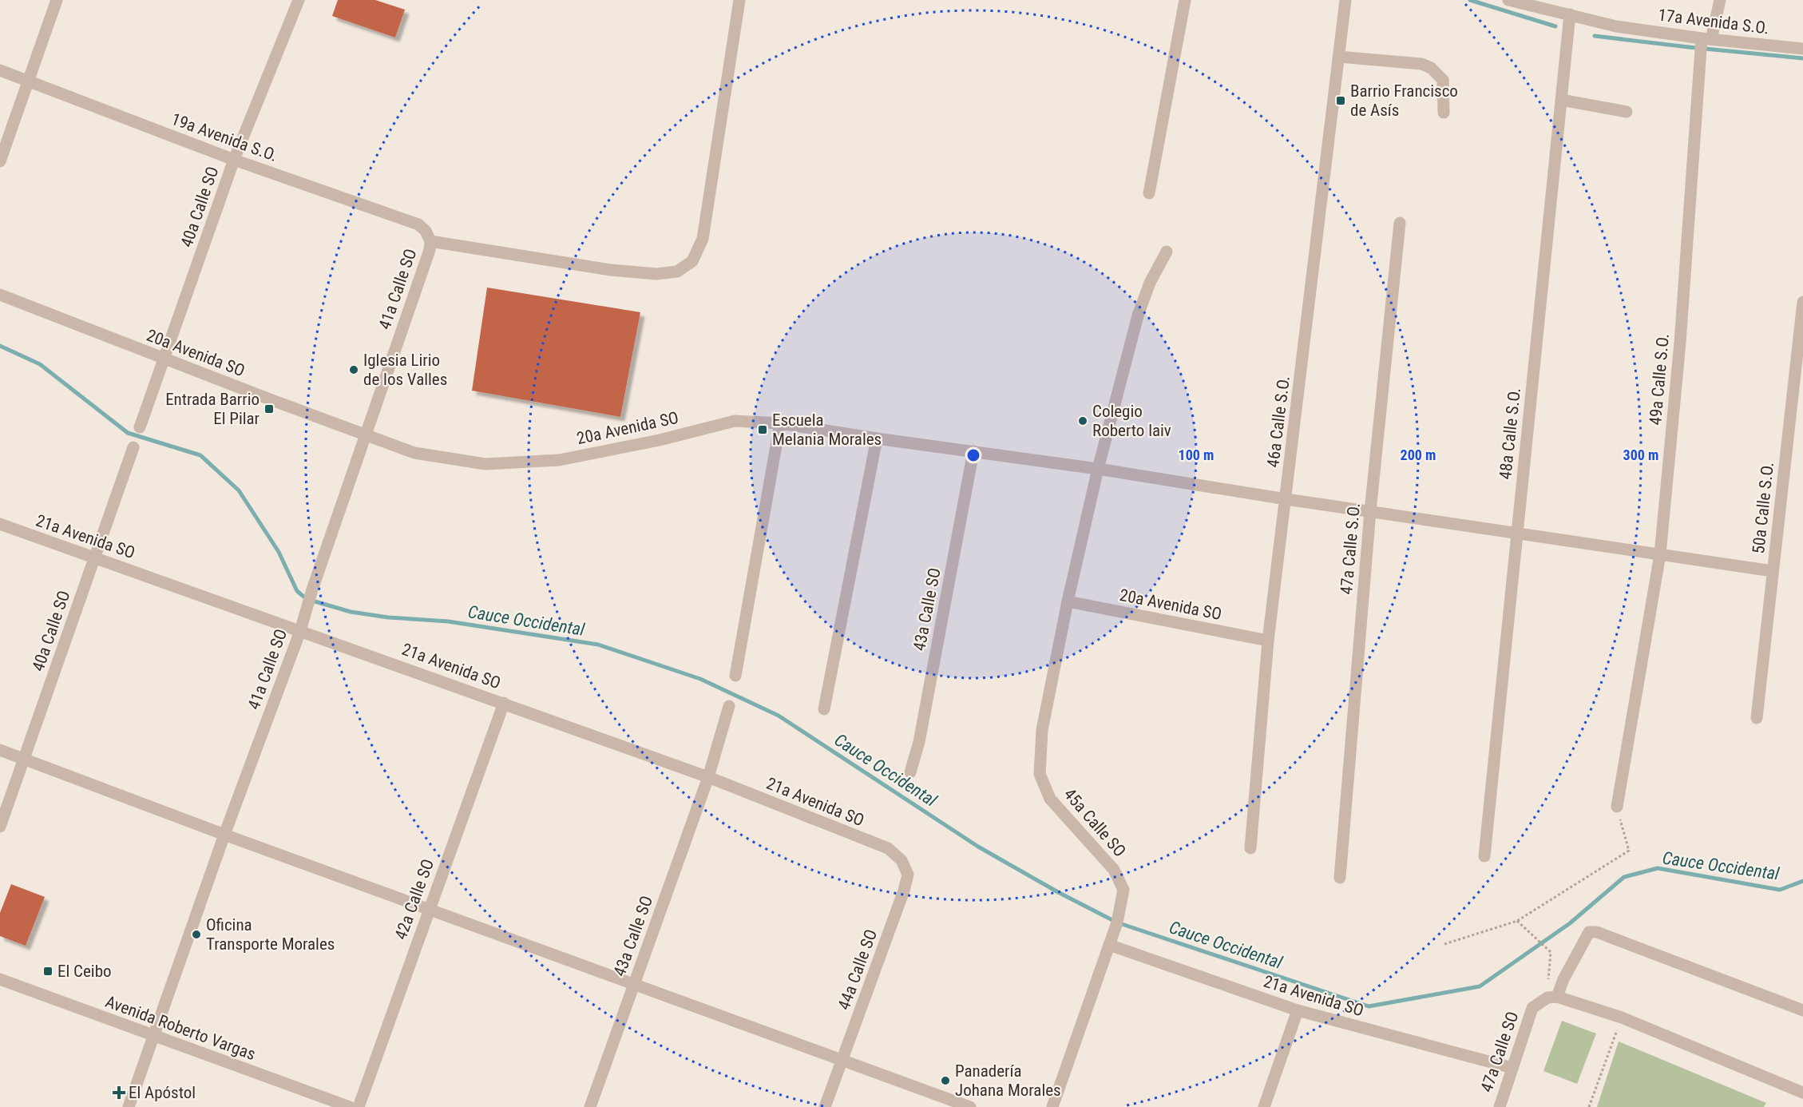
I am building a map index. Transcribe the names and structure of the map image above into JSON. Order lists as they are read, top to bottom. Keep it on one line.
{"streets":{"street":["17a Avenida S.O.","19a Avenida S.O.","40a Calle SO","41a Calle SO","20a Avenida SO","49a Calle S.O.","46a Calle S.O.","48a Calle S.O.","50a Calle S.O.","21a Avenida SO","47a Calle S.O.","43a Calle SO","45a Calle SO","42a Calle SO","44a Calle SO","Avenida Roberto Vargas","47a Calle SO"]},"crossings":[["17a Avenida S.O.","49a Calle S.O."],["17a Avenida S.O.","48a Calle S.O."],["19a Avenida S.O.","40a Calle SO"],["19a Avenida S.O.","41a Calle SO"],["40a Calle SO","20a Avenida SO"],["40a Calle SO","21a Avenida SO"],["41a Calle SO","20a Avenida SO"],["41a Calle SO","21a Avenida SO"],["41a Calle SO","Avenida Roberto Vargas"],["20a Avenida SO","49a Calle S.O."],["20a Avenida SO","46a Calle S.O."],["20a Avenida SO","48a Calle S.O."],["20a Avenida SO","50a Calle S.O."],["20a Avenida SO","47a Calle S.O."],["20a Avenida SO","43a Calle SO"],["20a Avenida SO","45a Calle SO"],["21a Avenida SO","43a Calle SO"],["21a Avenida SO","45a Calle SO"],["21a Avenida SO","42a Calle SO"],["21a Avenida SO","44a Calle SO"],["21a Avenida SO","47a Calle SO"]],"water":["Cauce Occidental"],"places":{"transit":["Barrio Francisco de Asís","Entrada Barrio El Pilar","Escuela Melania Morales","El Ceibo"],"other":["Iglesia Lirio de los Valles","Colegio Roberto laiv","Oficina Transporte Morales","Panadería Johana Morales"],"health":["El Apóstol"]},"rings":["100 m","200 m","300 m"]}
